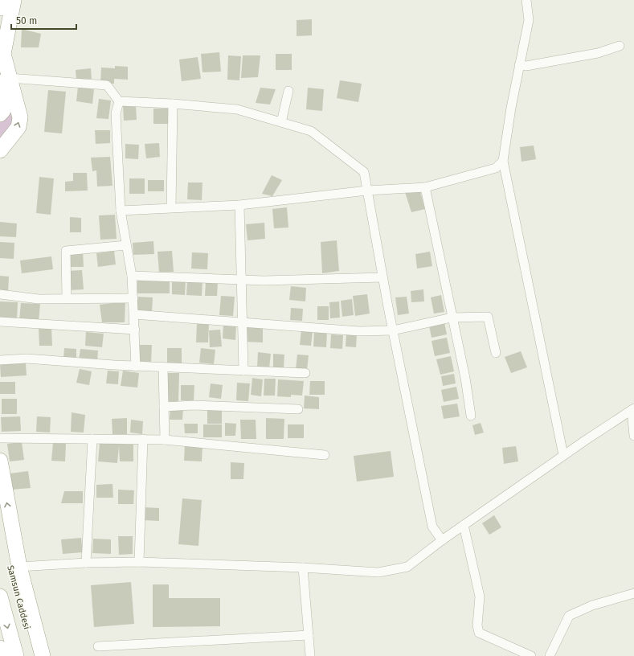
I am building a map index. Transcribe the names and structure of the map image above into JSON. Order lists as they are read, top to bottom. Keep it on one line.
{"streets":{"highway":["Samsun Caddesi"]},"scale_bar":"50 m"}
